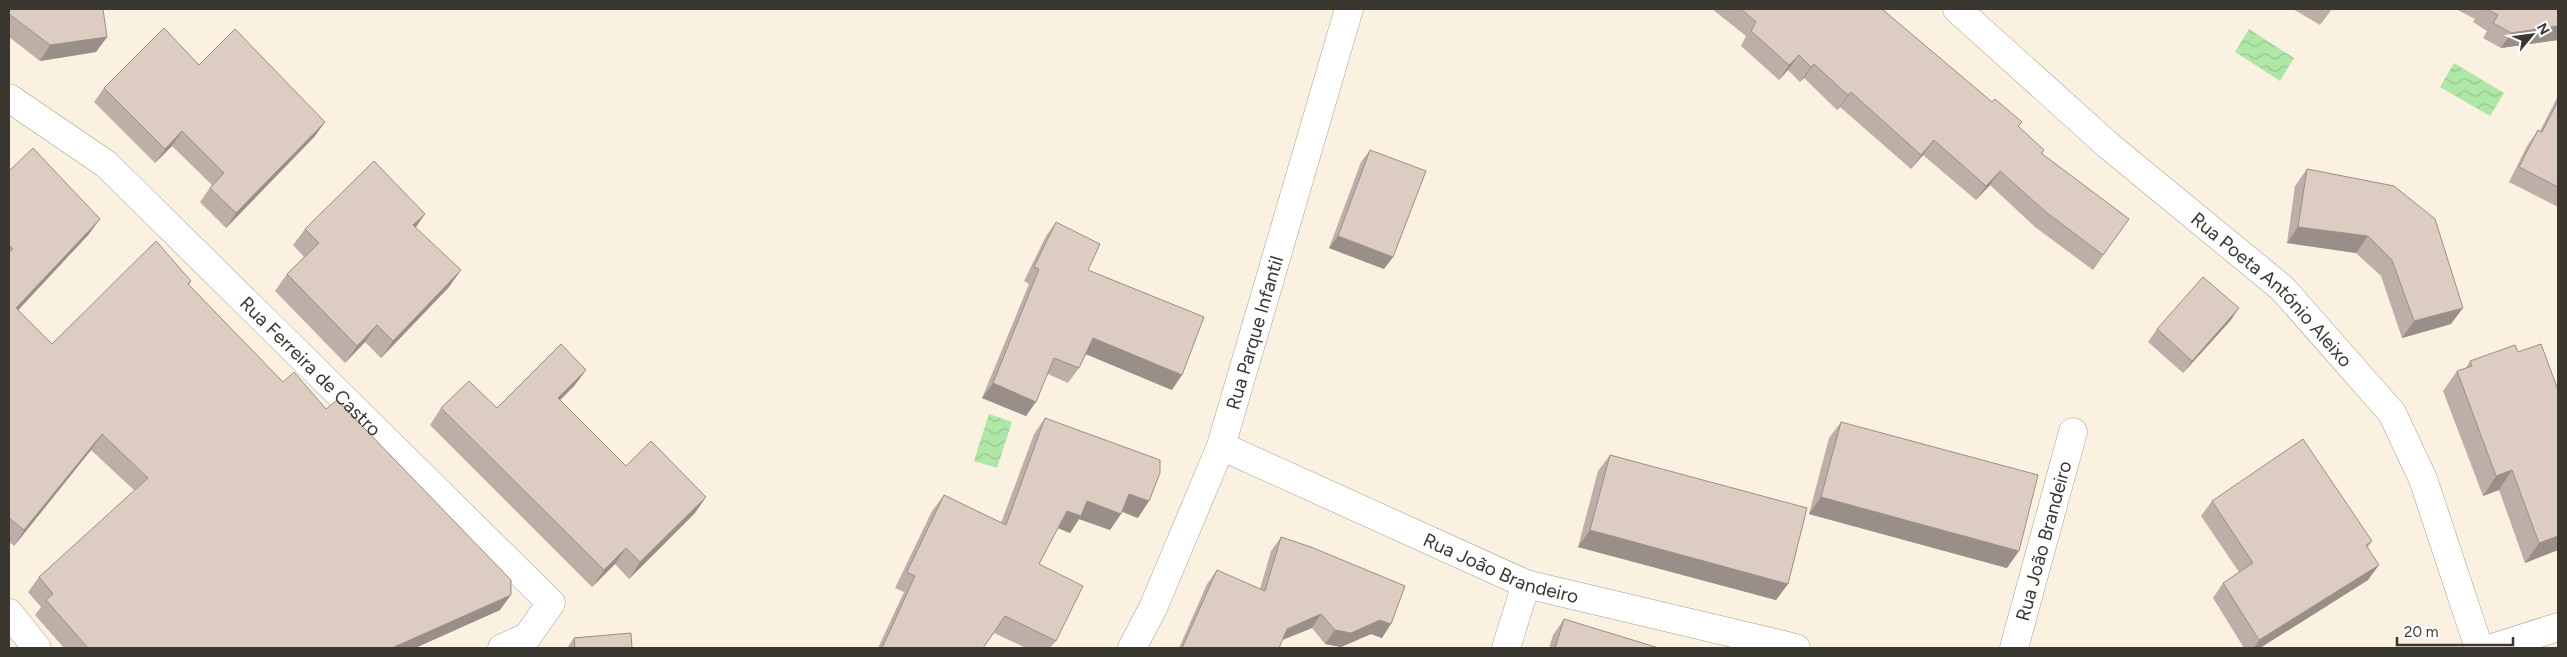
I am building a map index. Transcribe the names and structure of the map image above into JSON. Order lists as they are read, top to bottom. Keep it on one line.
{"streets":{"street":["Rua Poeta António Aleixo","Rua Parque Infantil","Rua Ferreira de Castro","Rua João Brandeiro"]},"crossings":[["Rua Parque Infantil","Rua João Brandeiro"]],"scale_bar":"20 m","north":"top right"}
